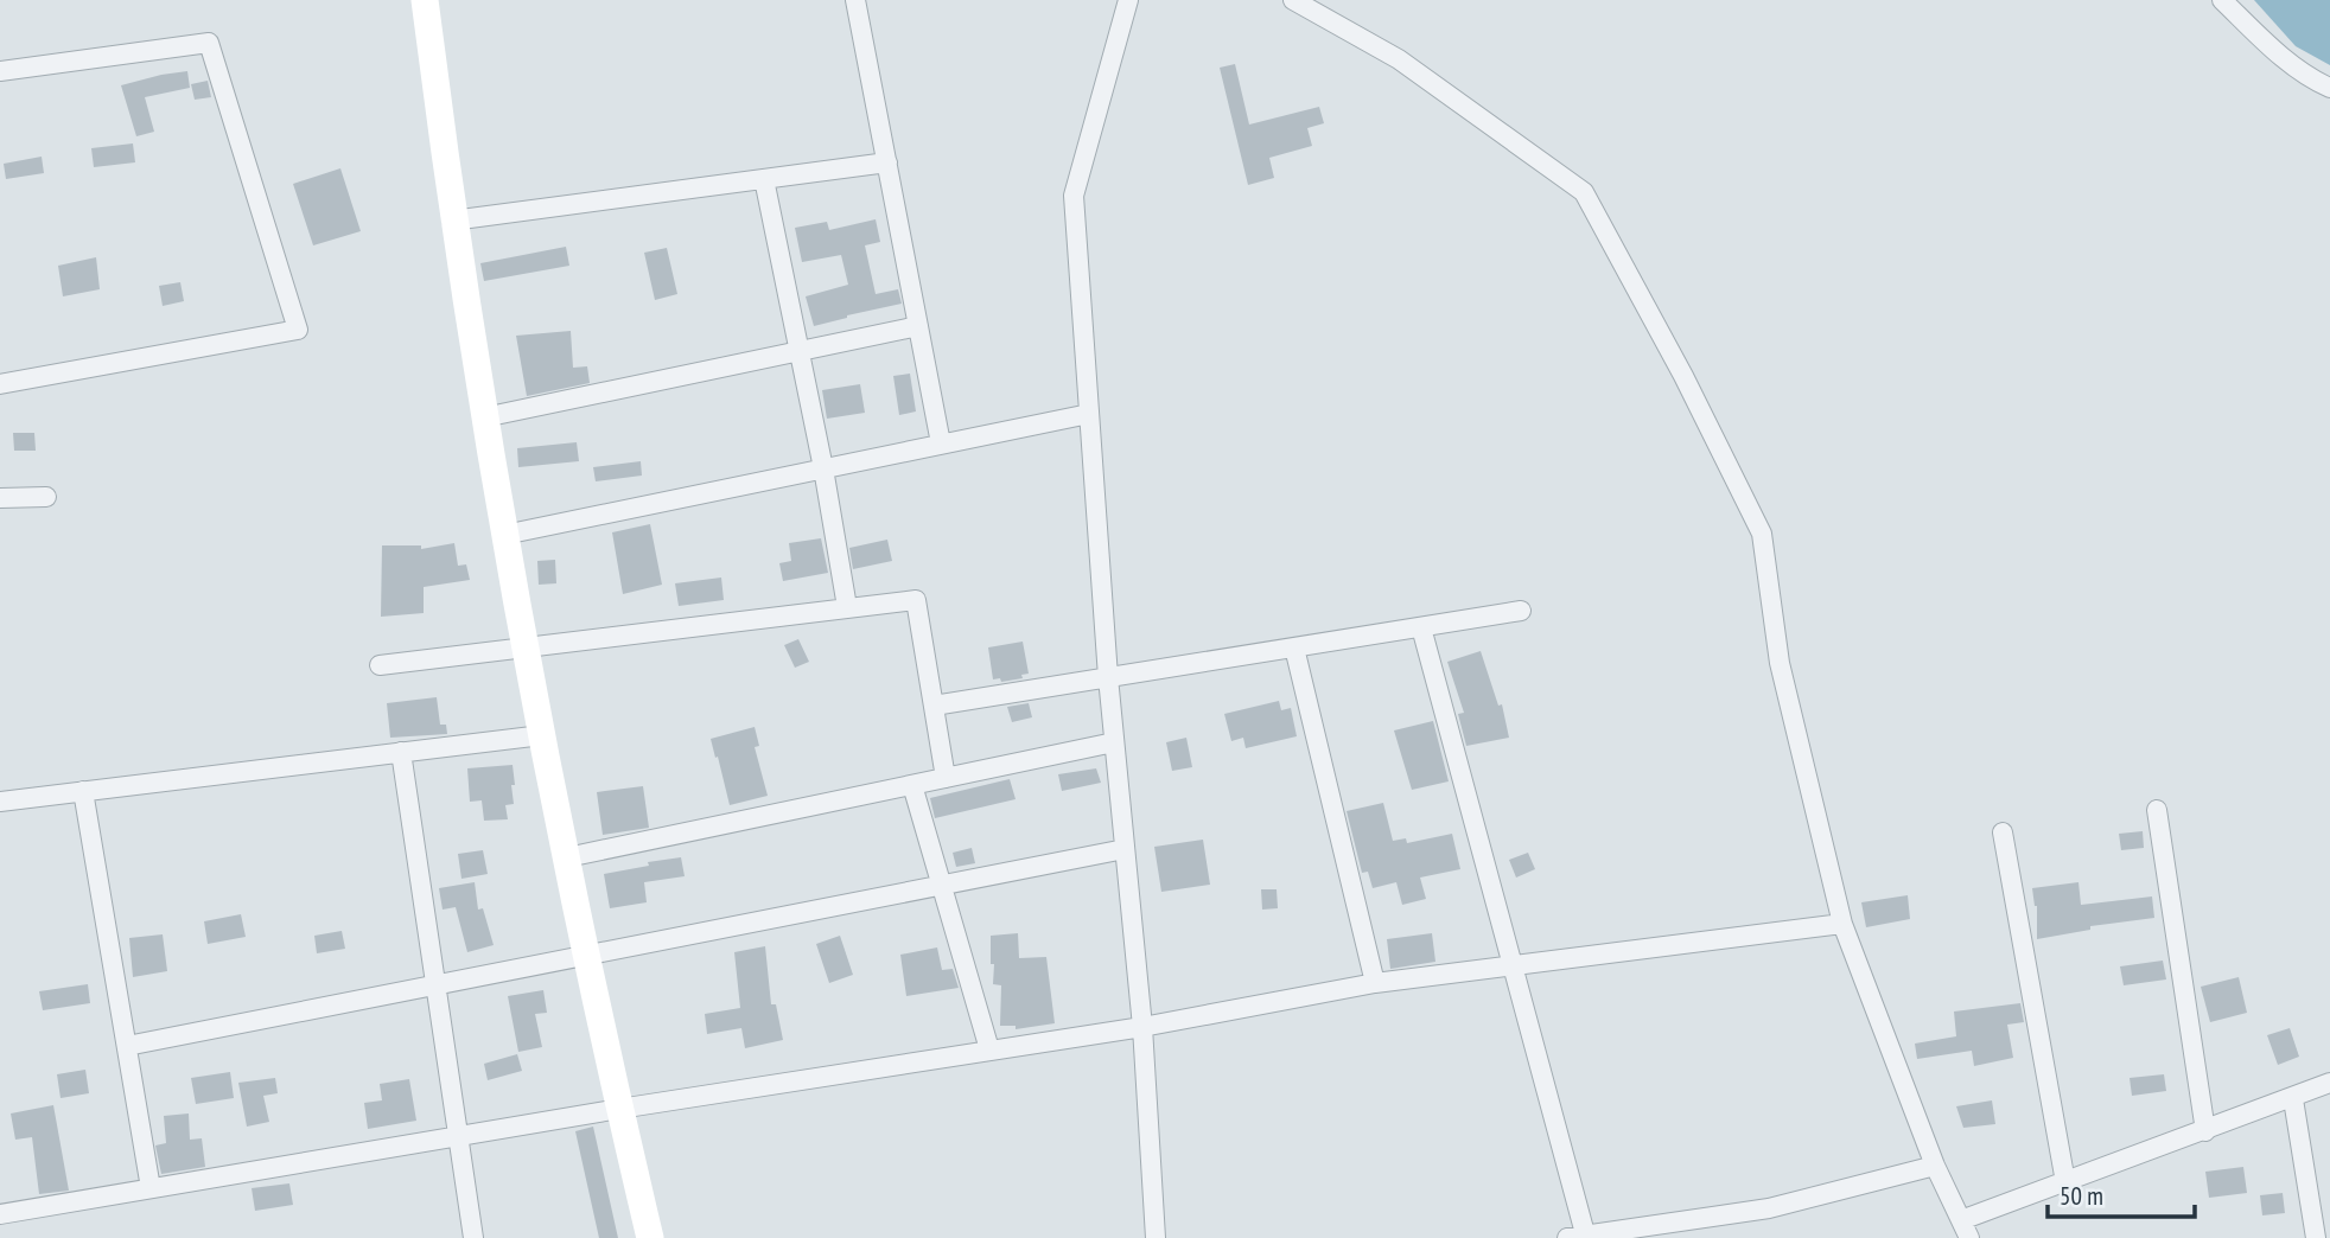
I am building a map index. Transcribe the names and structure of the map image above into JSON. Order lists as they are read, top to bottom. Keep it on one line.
{"scale_bar":"50 m"}
